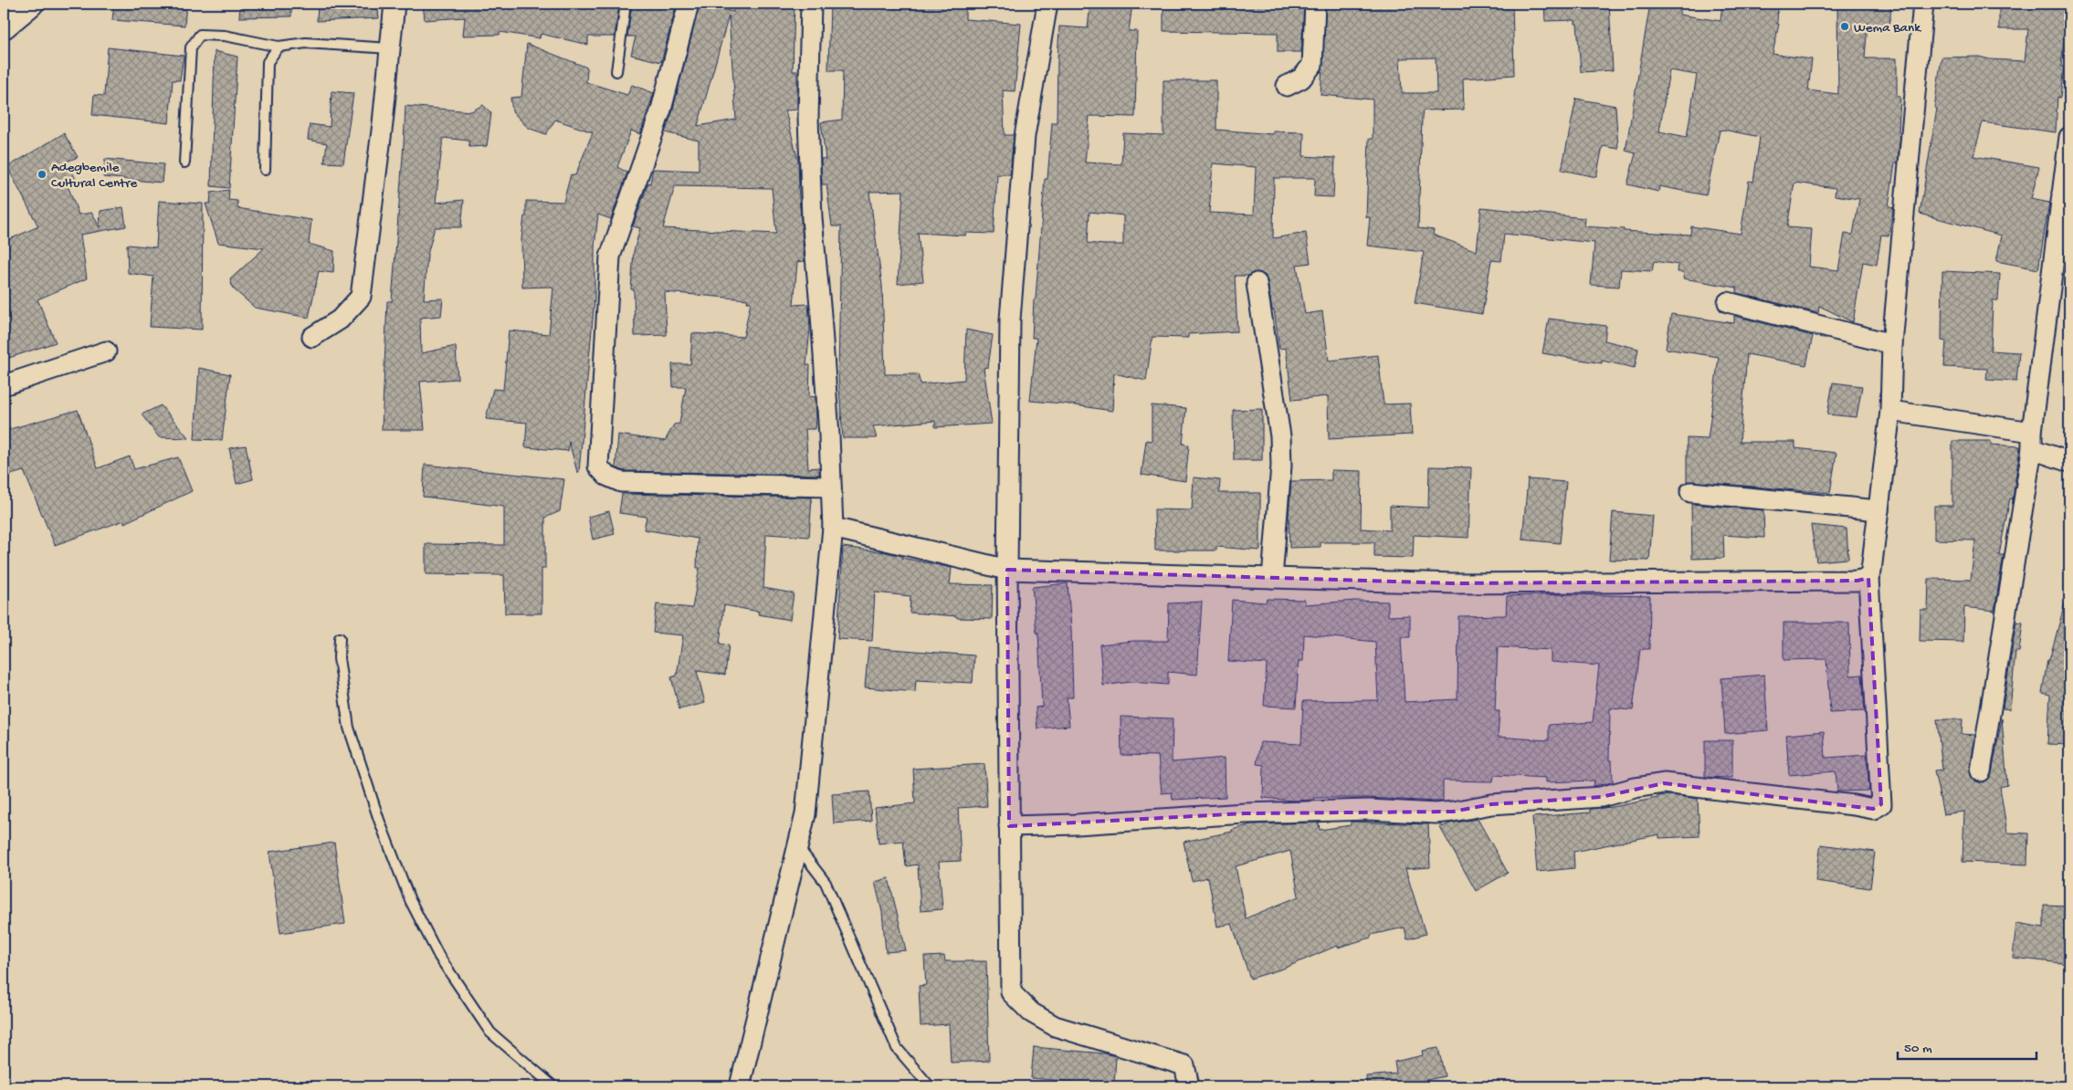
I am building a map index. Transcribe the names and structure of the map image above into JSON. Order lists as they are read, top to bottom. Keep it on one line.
{"places":["Wema Bank","Adegbemile Cultural Centre"],"scale_bar":"50 m"}
